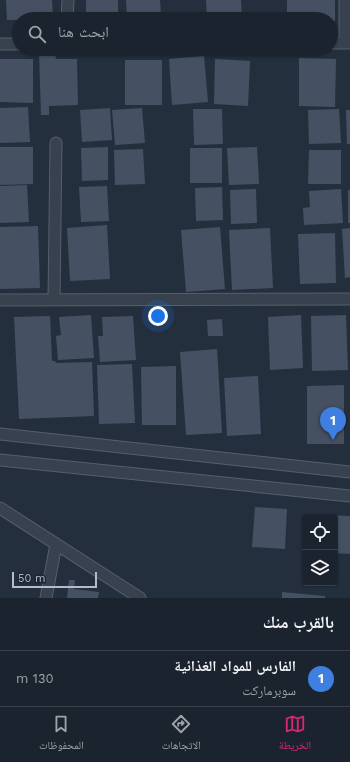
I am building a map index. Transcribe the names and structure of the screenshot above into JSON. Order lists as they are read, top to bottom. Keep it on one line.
{"scale_bar":"50 m","page":{"search":"ابحث هنا","pins":"1","scale":"50 m","heading":"بالقرب منك","list":[{"mark":"1","name":"الفارس للمواد الغذائية","note":"سوبرماركت","value":"130 m"}],"nav":["الخريطة","الاتجاهات","المحفوظات"]}}
